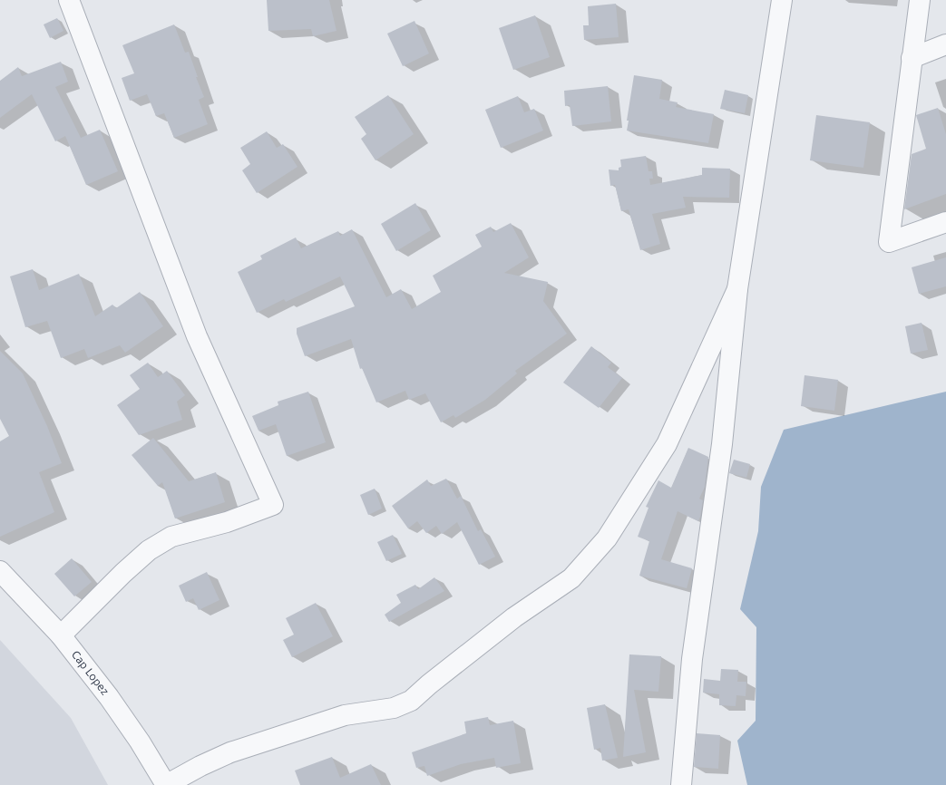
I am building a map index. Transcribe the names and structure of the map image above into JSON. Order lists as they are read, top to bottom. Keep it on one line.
{"streets":{"street":["Cap Lopez"]}}
